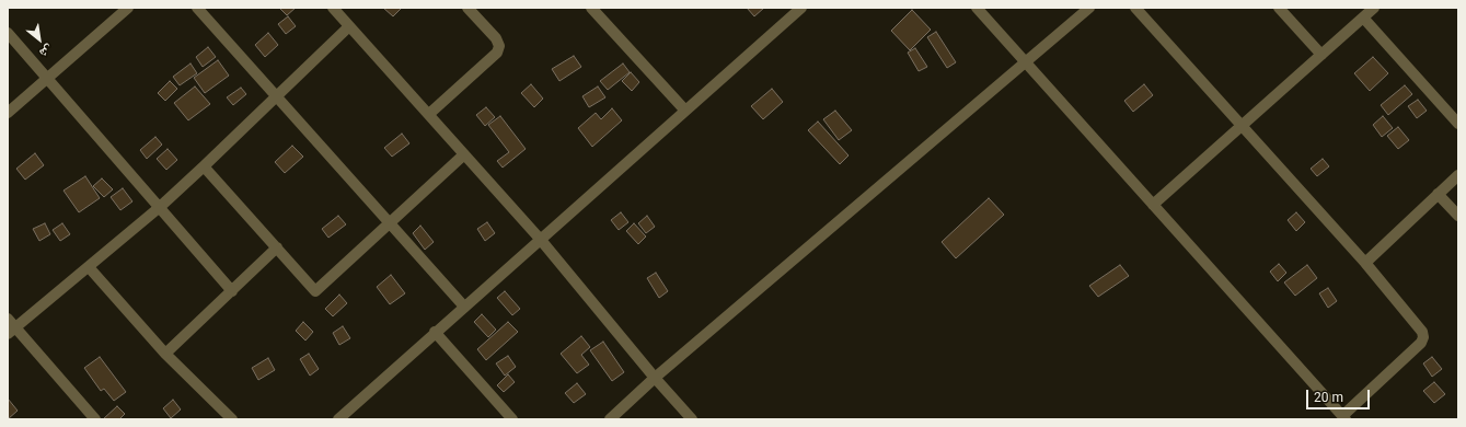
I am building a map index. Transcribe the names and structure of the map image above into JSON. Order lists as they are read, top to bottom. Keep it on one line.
{"scale_bar":"20 m","north":"bottom right"}
